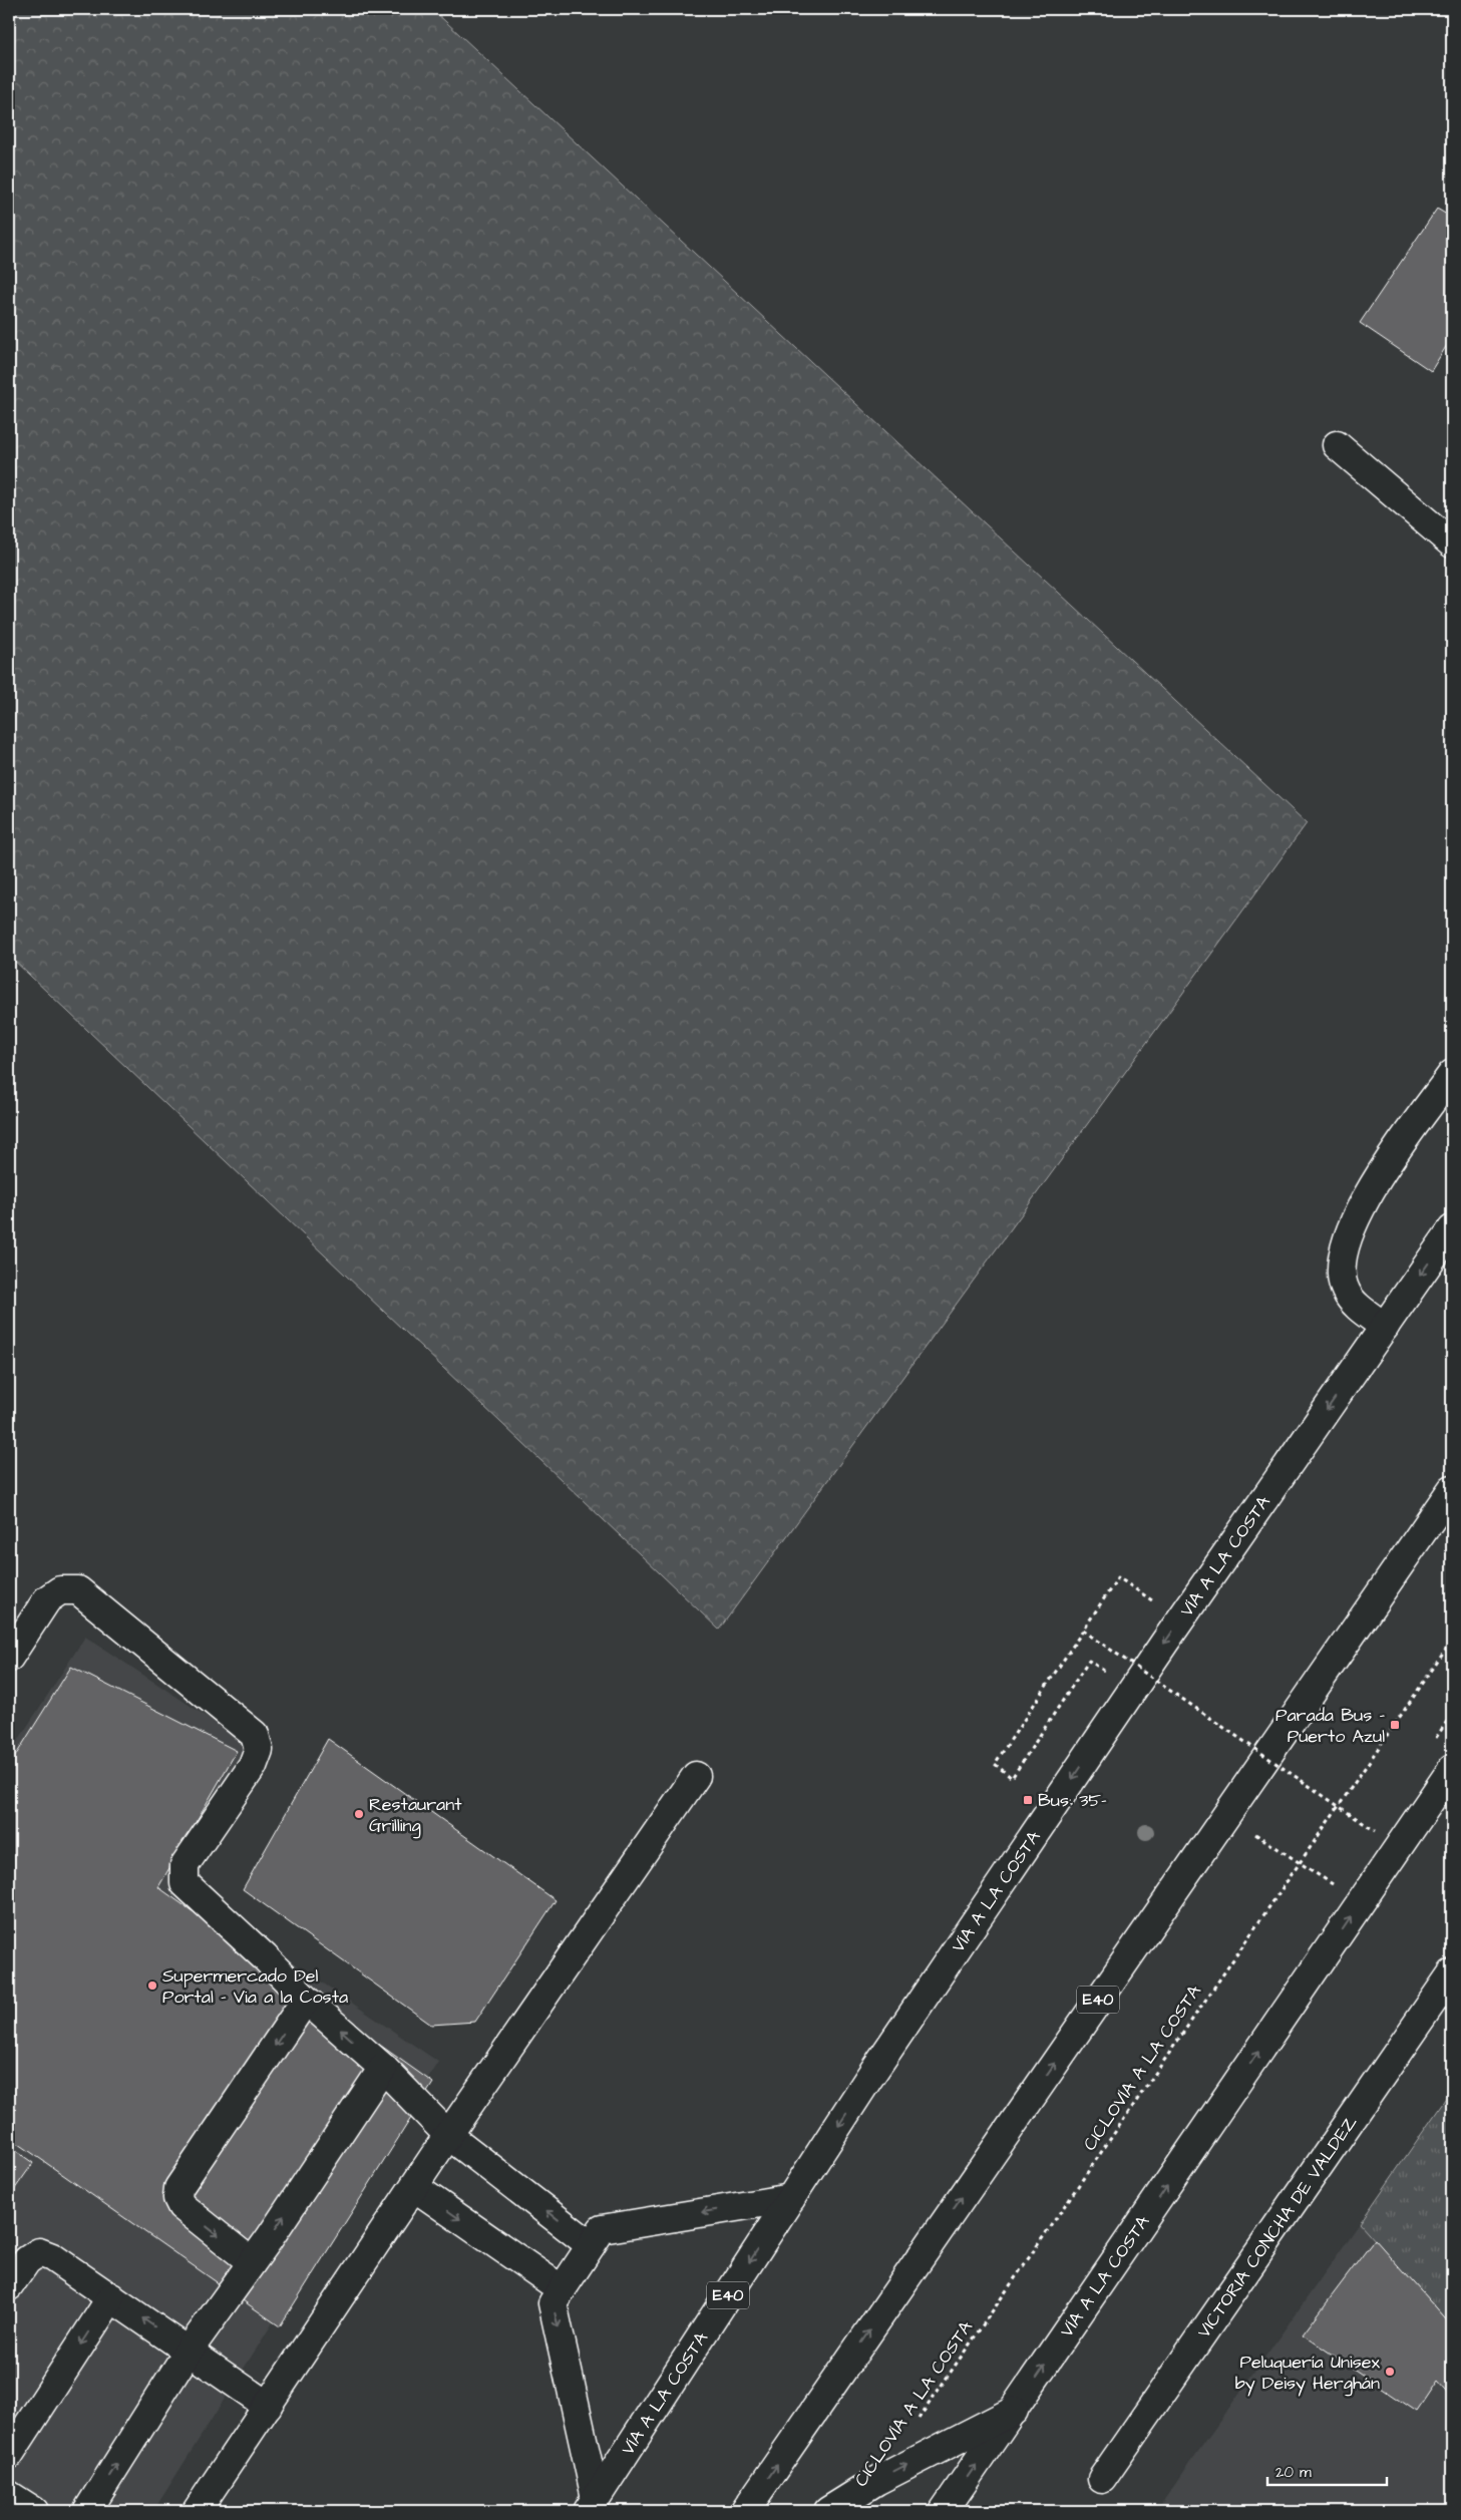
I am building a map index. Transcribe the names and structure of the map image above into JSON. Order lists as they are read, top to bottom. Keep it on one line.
{"streets":{"main road":["VÍA A LA COSTA","E40","VICTORIA CONCHA DE VALDEZ"],"path":["CICLOVÍA A LA COSTA"]},"places":{"transit":["Parada Bus - Puerto Azul","Bus: 35-"],"other":["Restaurant Grilling","Supermercado Del Portal - Via a la Costa","Peluquería Unisex by Deisy Herghán"]},"scale_bar":"20 m"}
